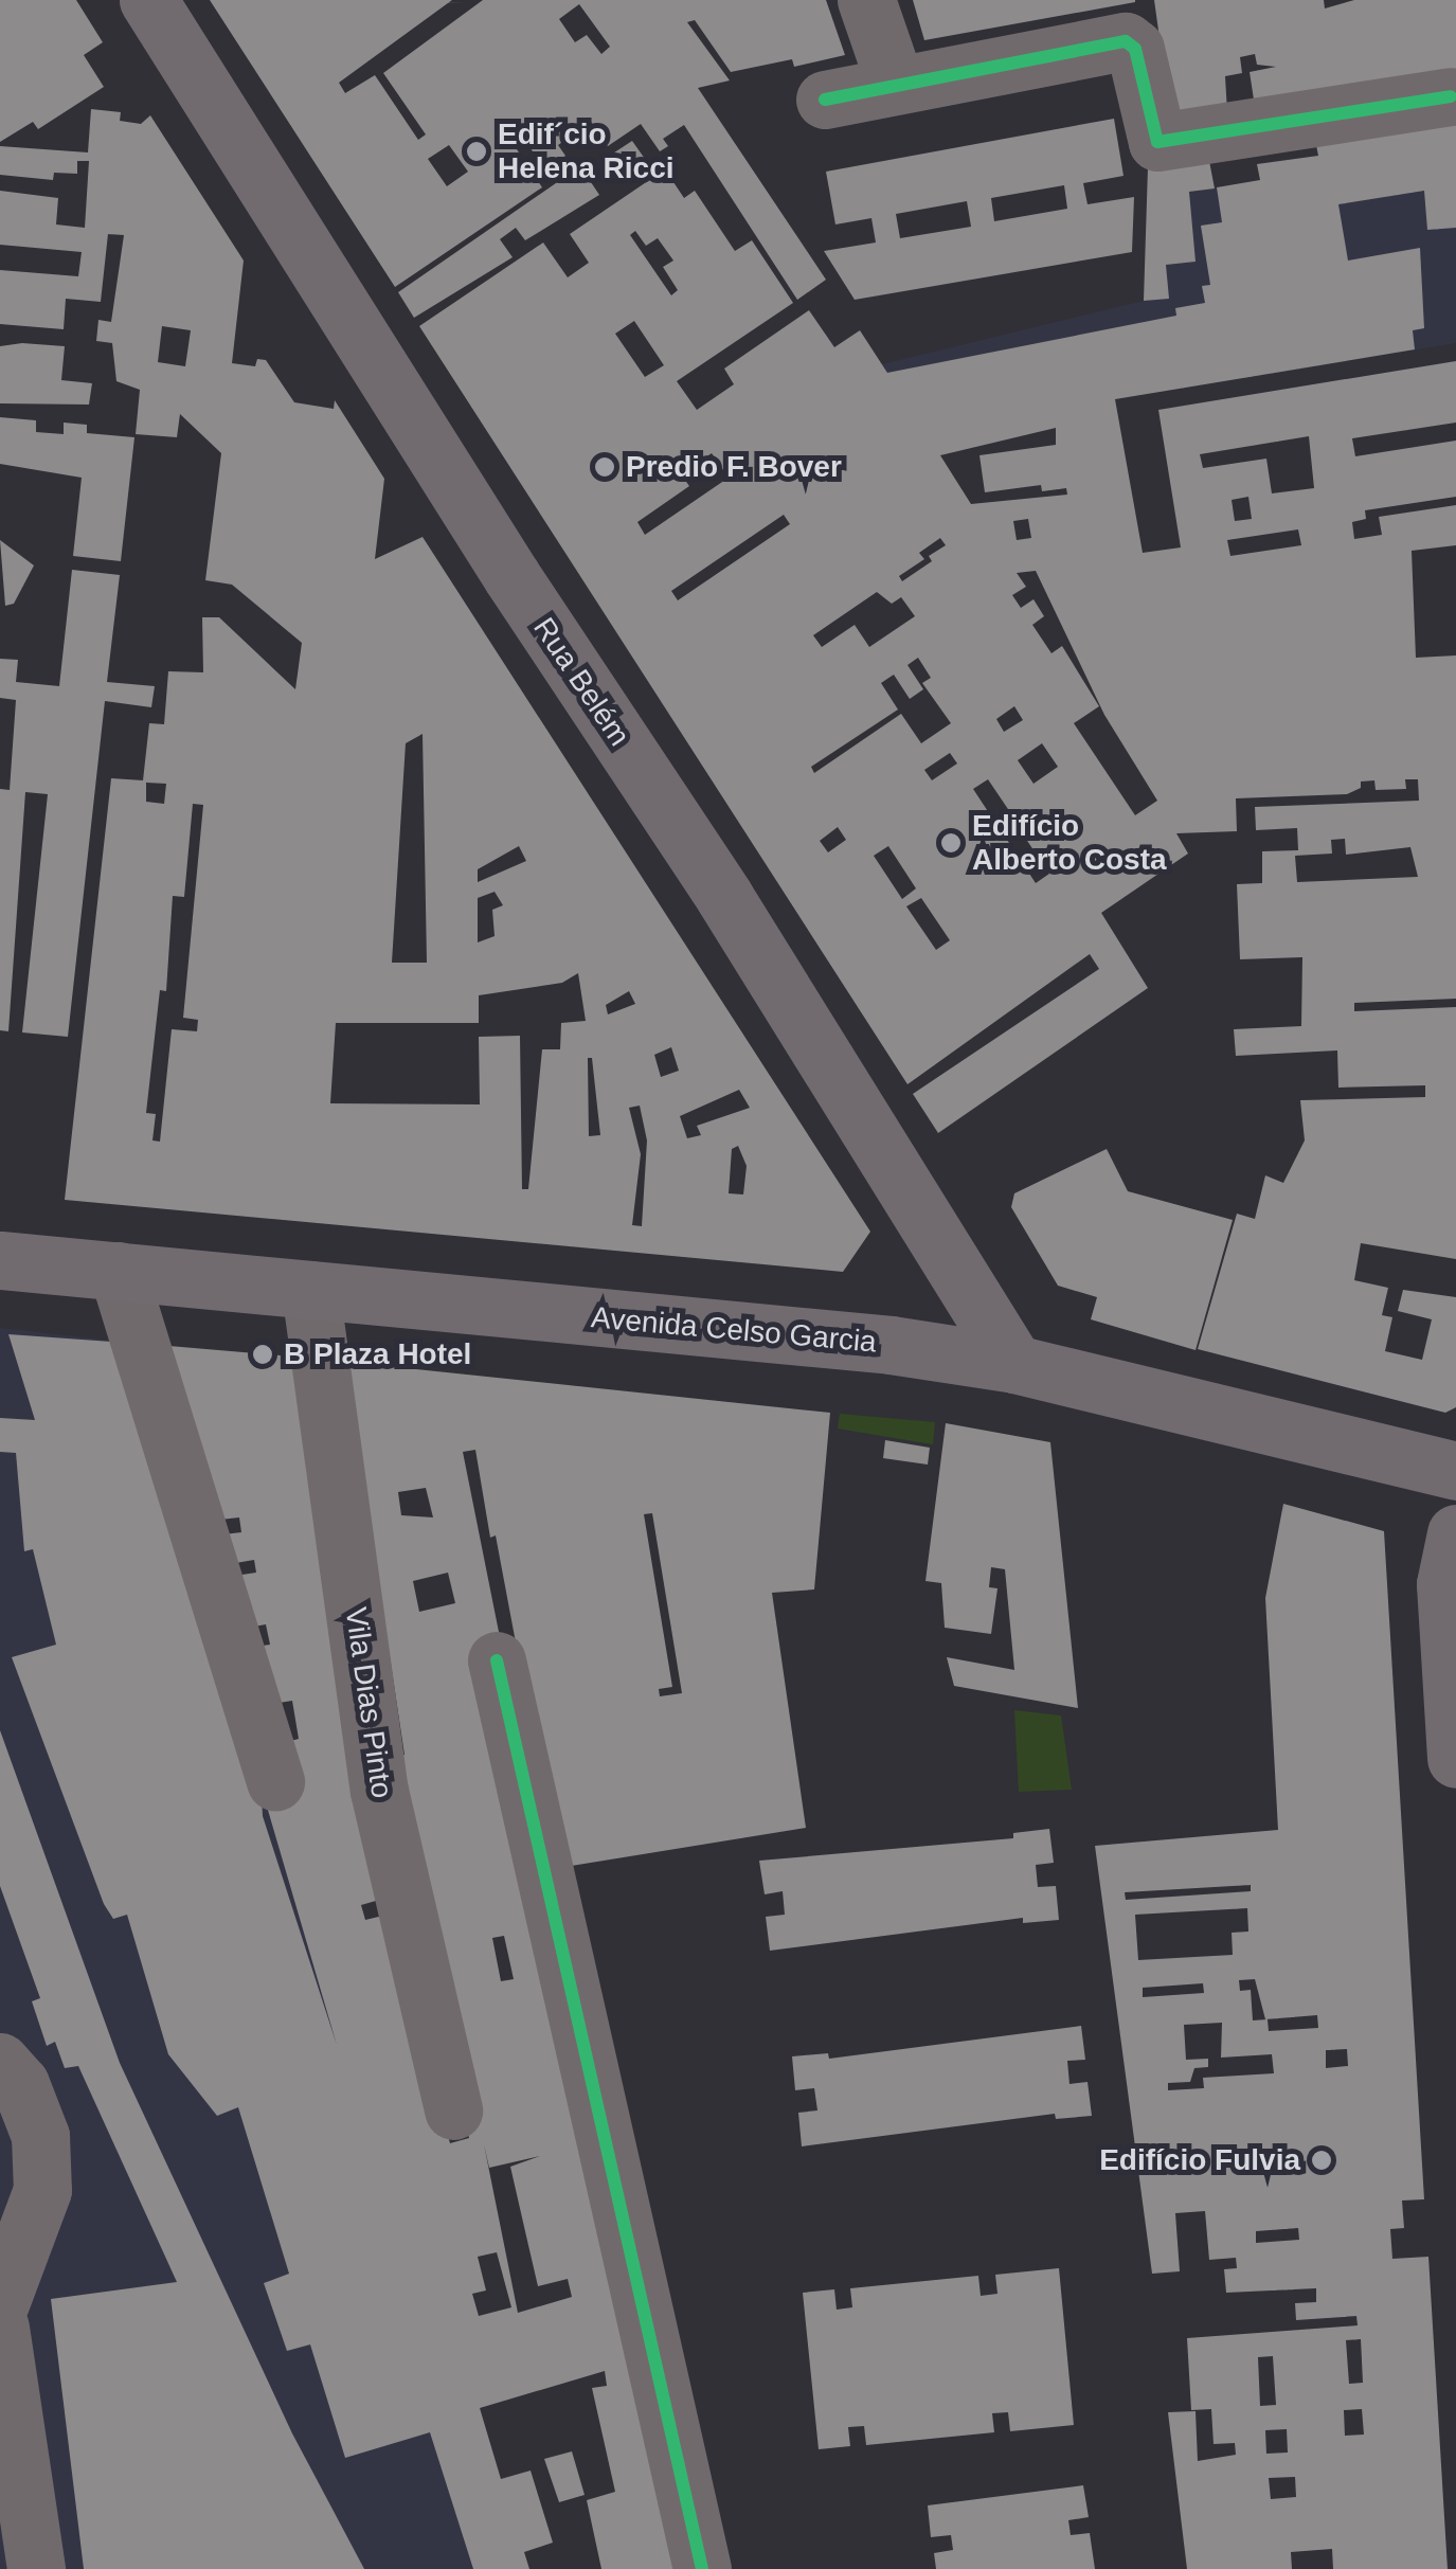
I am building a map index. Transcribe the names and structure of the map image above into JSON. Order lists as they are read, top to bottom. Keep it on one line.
{"streets":{"main road":["Rua Belém","Avenida Celso Garcia"],"street":["Vila Dias Pinto"]},"crossings":[["Rua Belém","Avenida Celso Garcia"],["Avenida Celso Garcia","Vila Dias Pinto"]],"places":["Edif´cio Helena Ricci","Predio F. Bover","Edifício Alberto Costa","B Plaza Hotel","Edifício Fulvia"]}
